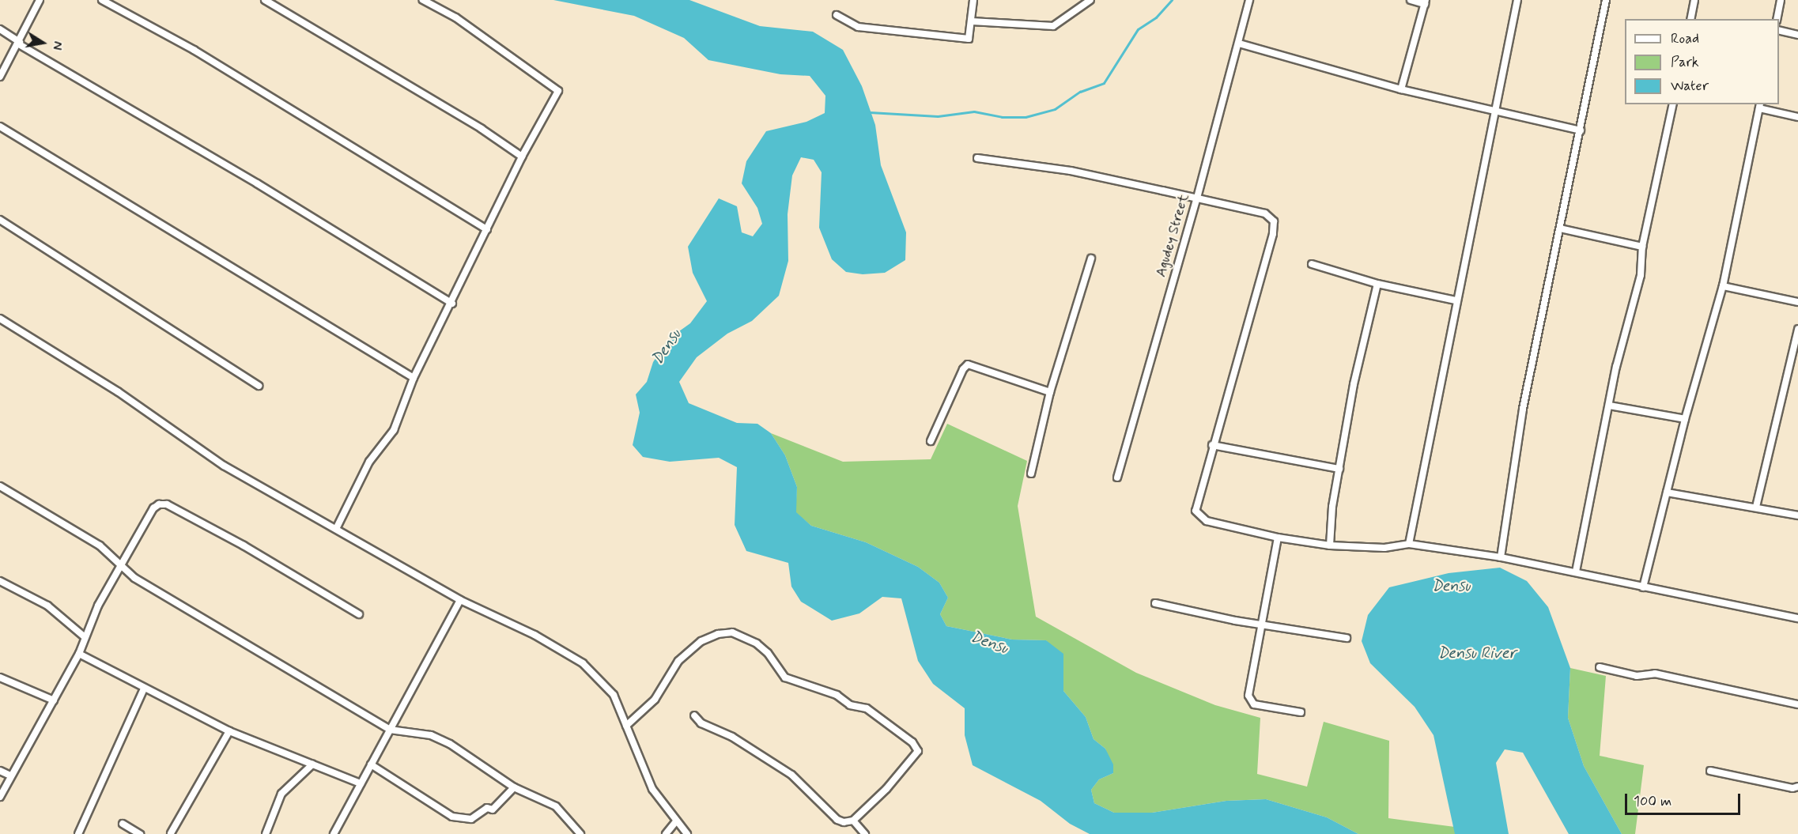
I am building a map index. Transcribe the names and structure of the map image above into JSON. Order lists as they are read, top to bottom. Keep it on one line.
{"streets":{"street":["Agudey Street"]},"water":["Densu","Densu River"],"legend":["Road","Park","Water"],"scale_bar":"100 m","north":"right"}
